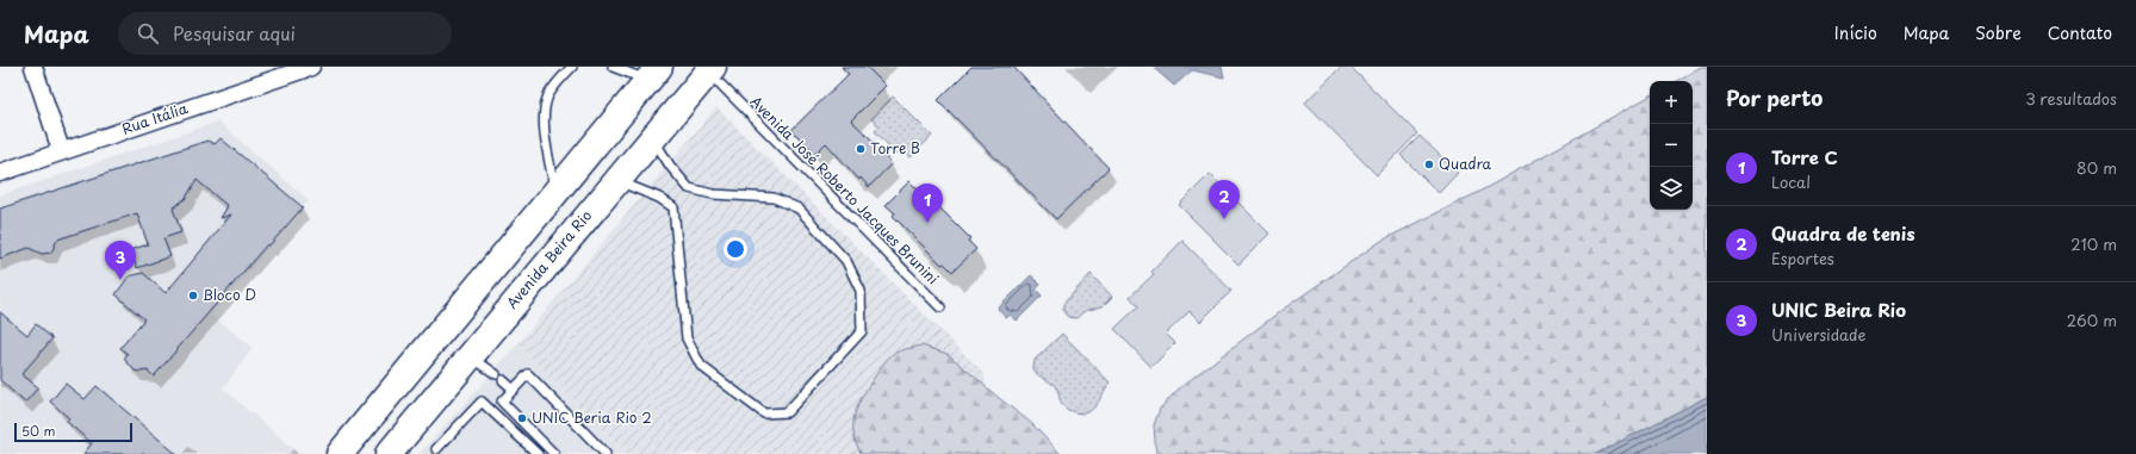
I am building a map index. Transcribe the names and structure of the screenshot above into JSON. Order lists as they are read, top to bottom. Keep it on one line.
{"streets":{"main road":["Avenida Beira Rio"],"street":["Rua Itália"],"lane":["Avenida José Roberto Jacques Brunini"]},"crossings":[["Avenida José Roberto Jacques Brunini","Avenida Beira Rio"]],"places":["Torre B","Quadra","Bloco D","UNIC Beria Rio 2"],"scale_bar":"50 m","page":{"header":"Mapa","search":"Pesquisar aqui","nav":["Início","Mapa","Sobre","Contato"],"heading":["Por perto","3 resultados"],"map_buttons":["+","−"],"list":[{"mark":"1","name":"Torre C","note":"Local","value":"80 m"},{"mark":"2","name":"Quadra de tenis","note":"Esportes","value":"210 m"},{"mark":"3","name":"UNIC Beira Rio","note":"Universidade","value":"260 m"}],"pins":["2","1","3"],"scale":"50 m"}}
